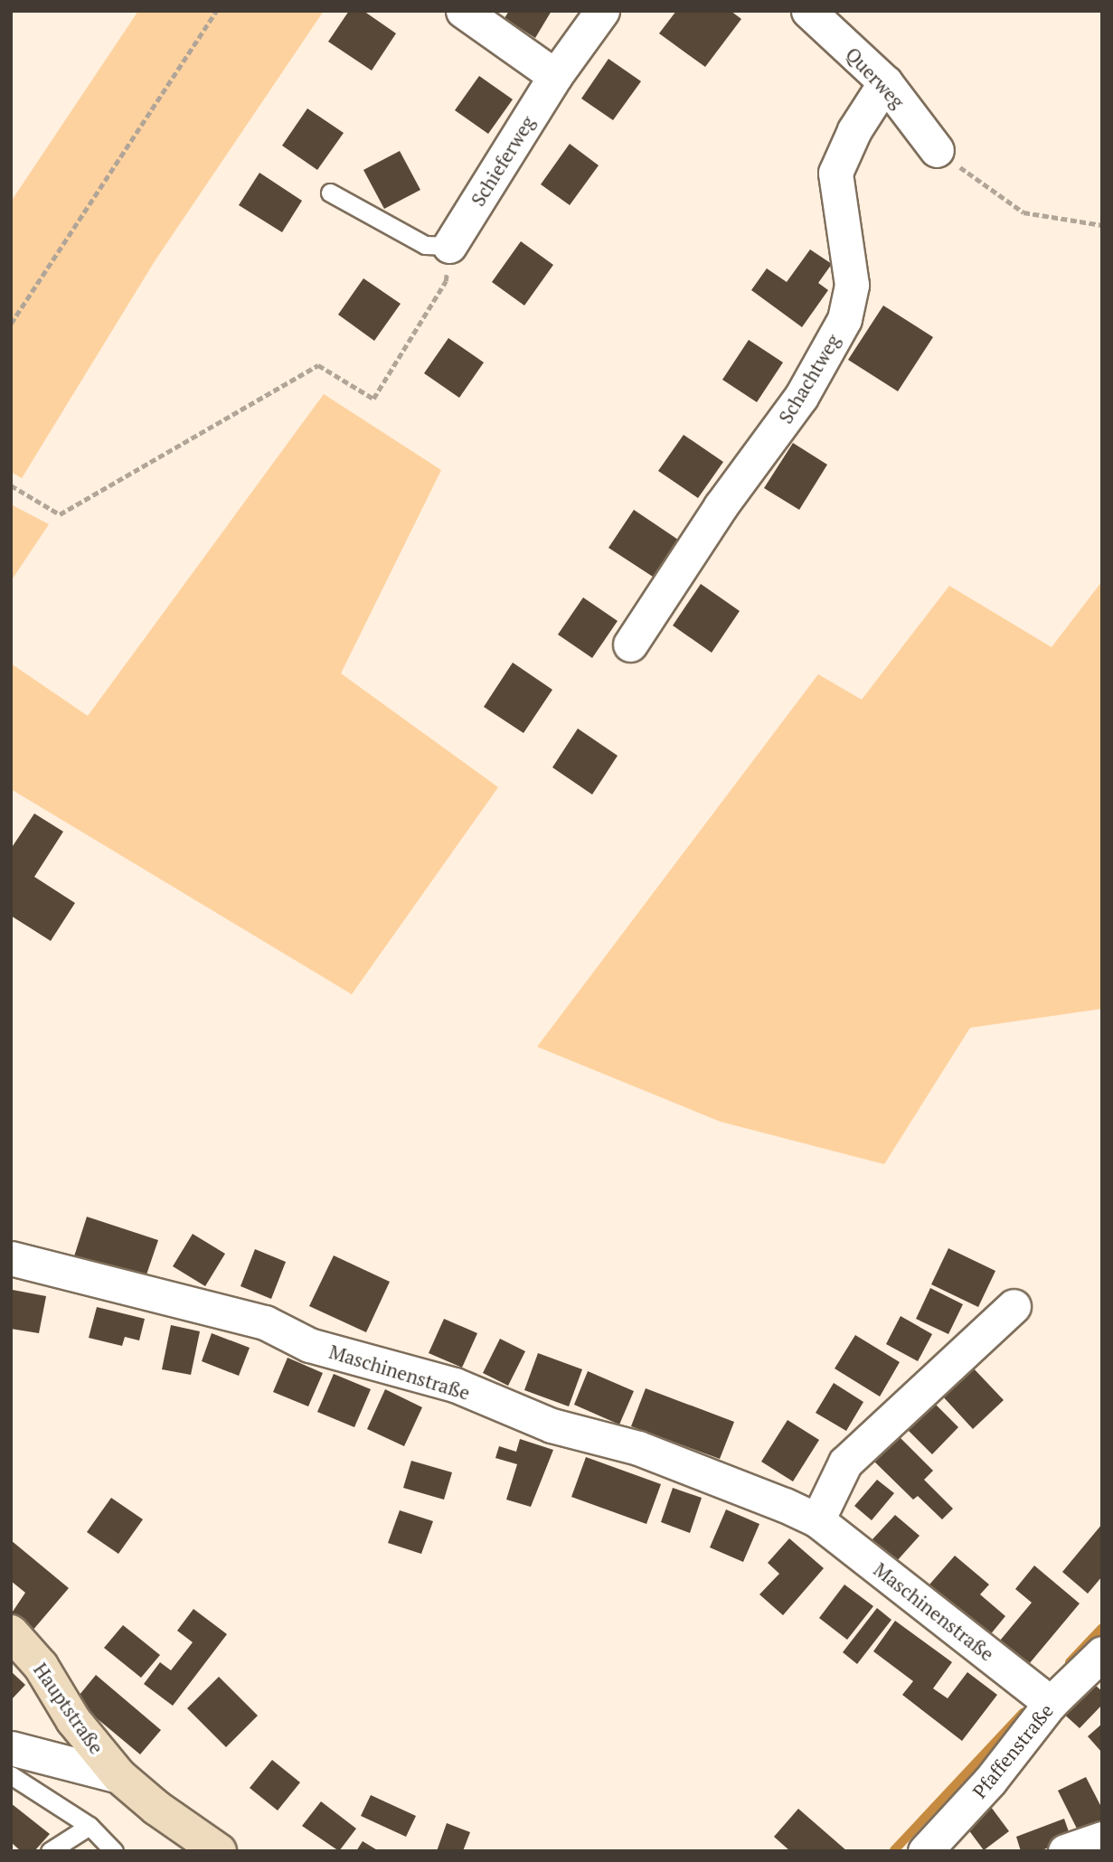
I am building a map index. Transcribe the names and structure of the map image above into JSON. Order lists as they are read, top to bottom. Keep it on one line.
{"streets":{"main road":["Hauptstraße"],"street":["Querweg","Schieferweg","Schachtweg","Maschinenstraße","Pfaffenstraße"]},"crossings":[["Querweg","Schachtweg"],["Maschinenstraße","Pfaffenstraße"]]}
